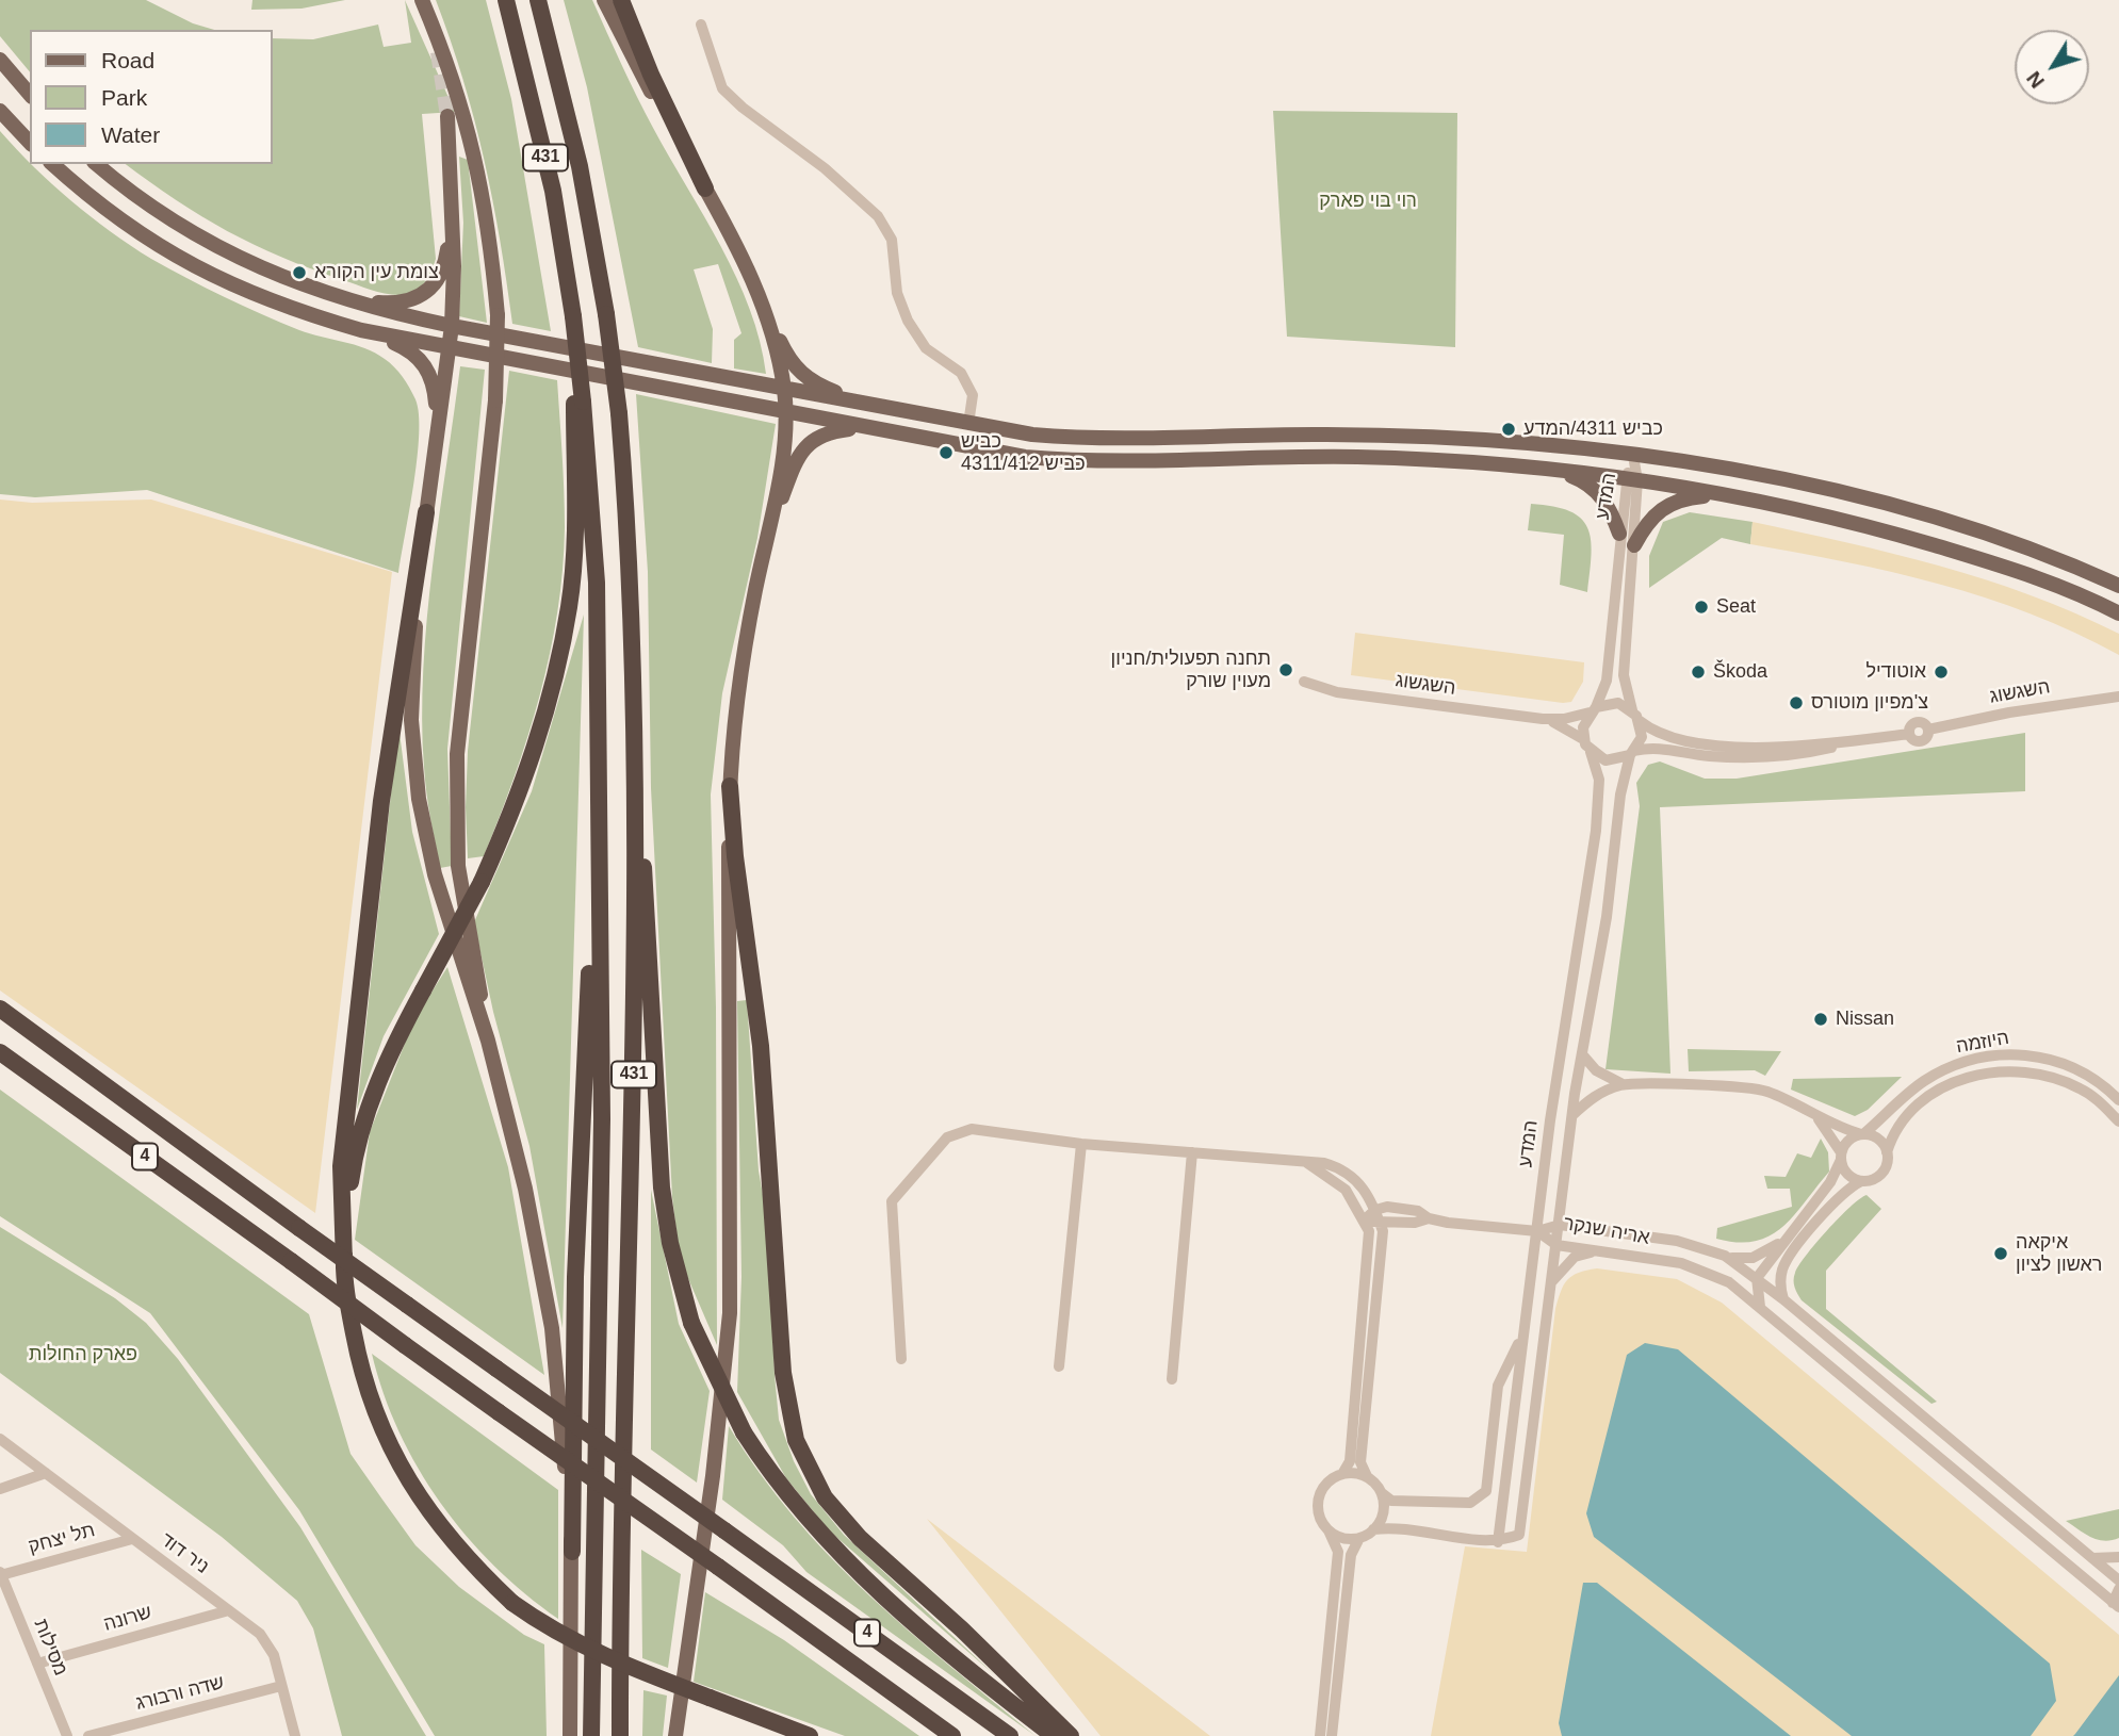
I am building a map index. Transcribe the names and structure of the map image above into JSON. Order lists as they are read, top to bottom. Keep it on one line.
{"streets":{"highway":["431","4"],"street":["המדע","השגשוג","היוזמה","אריה שנקר","תל יצחק","ניר דוד","שרונה","מסילות","שדה ורבורג"]},"crossings":[["המדע","השגשוג"],["המדע","אריה שנקר"],["תל יצחק","ניר דוד"],["תל יצחק","מסילות"],["ניר דוד","שרונה"],["ניר דוד","שדה ורבורג"],["שרונה","מסילות"]],"parks":["רוי בוי פארק","פארק החולות"],"places":["צומת עין הקורא","כביש 4311/המדע","כביש 4311/כביש 412","Seat","תחנה תפעולית/חניון מעוין שורק","Škoda","אוטודיל","צ'מפיון מוטורס","Nissan","איקאה ראשון לציון"],"legend":["Road","Park","Water"],"north":"bottom left"}
